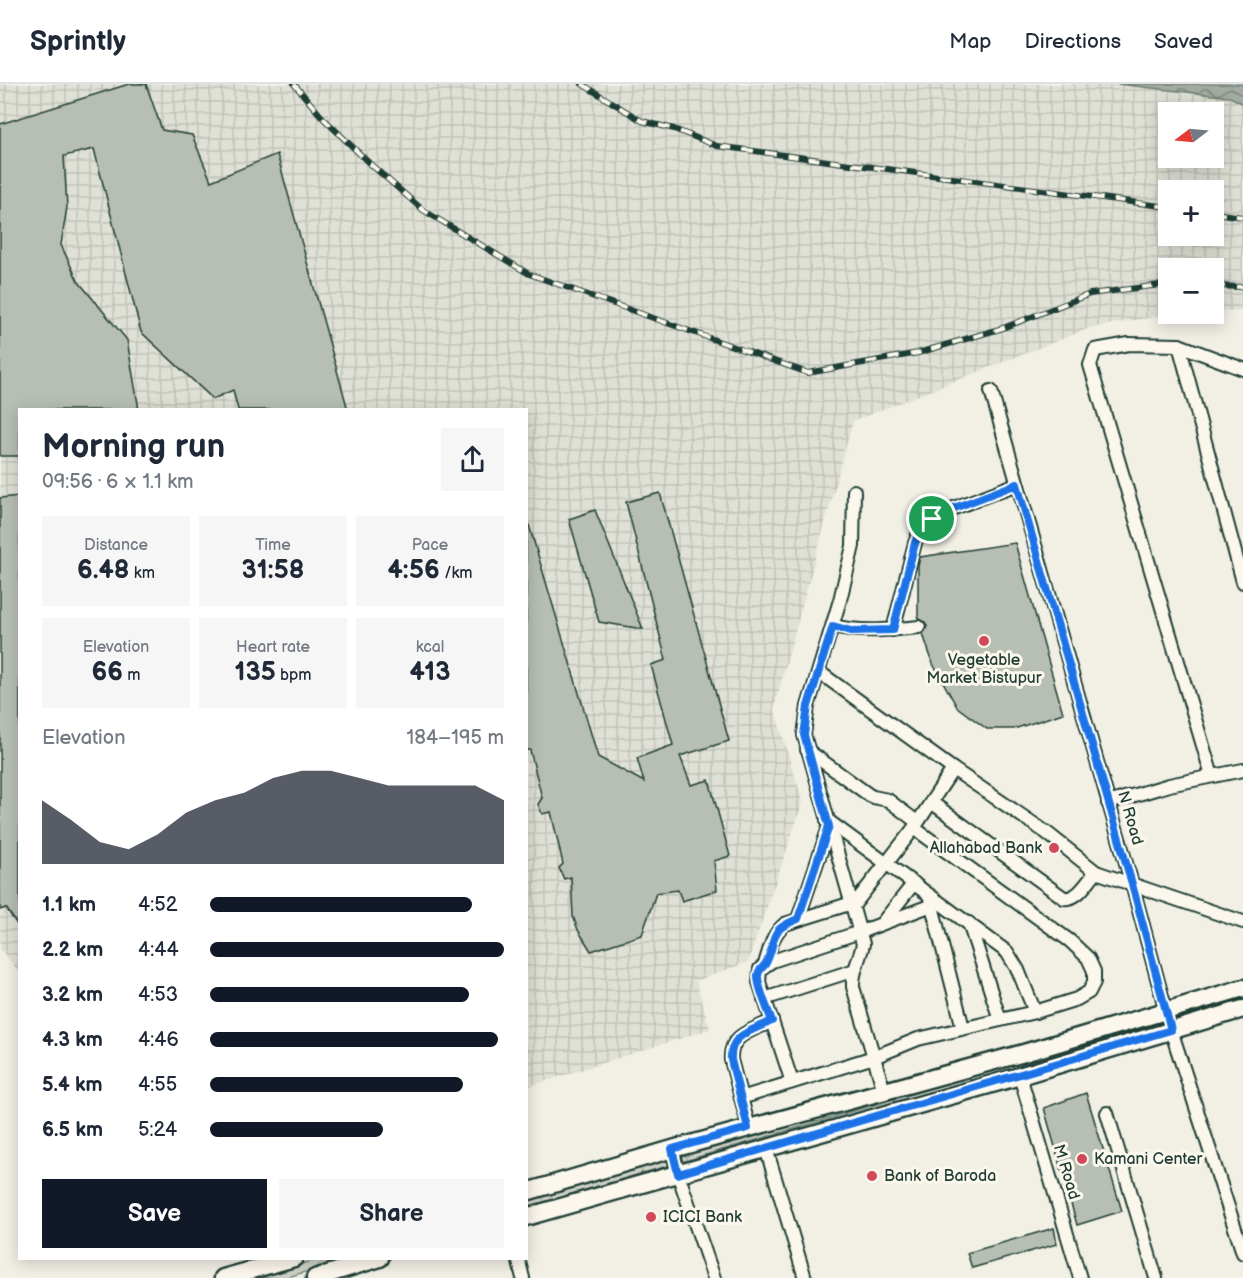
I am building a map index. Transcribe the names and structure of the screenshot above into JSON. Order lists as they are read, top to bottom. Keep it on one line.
{"streets":{"street":["N Road","M Road"]},"places":["Vegetable Market Bistupur","Allahabad Bank","Kamani Center","Bank of Baroda","ICICI Bank"],"north":"left","page":{"header":"Sprintly","nav":["Map","Directions","Saved"],"map_buttons":["+","−"],"heading":["Morning run","09:56 · 6 × 1.1 km"],"stats":[["Distance","6.48 km"],["Time","31:58"],["Pace","4:56 /km"],["Elevation","66 m"],["Heart rate","135 bpm"],["kcal","413"]],"chart":["Elevation","184–195 m"],"list":[{"name":"1.1 km","note":"4:52"},{"name":"2.2 km","note":"4:44"},{"name":"3.2 km","note":"4:53"},{"name":"4.3 km","note":"4:46"},{"name":"5.4 km","note":"4:55"},{"name":"6.5 km","note":"5:24"}],"buttons":["Save","Share"]}}
